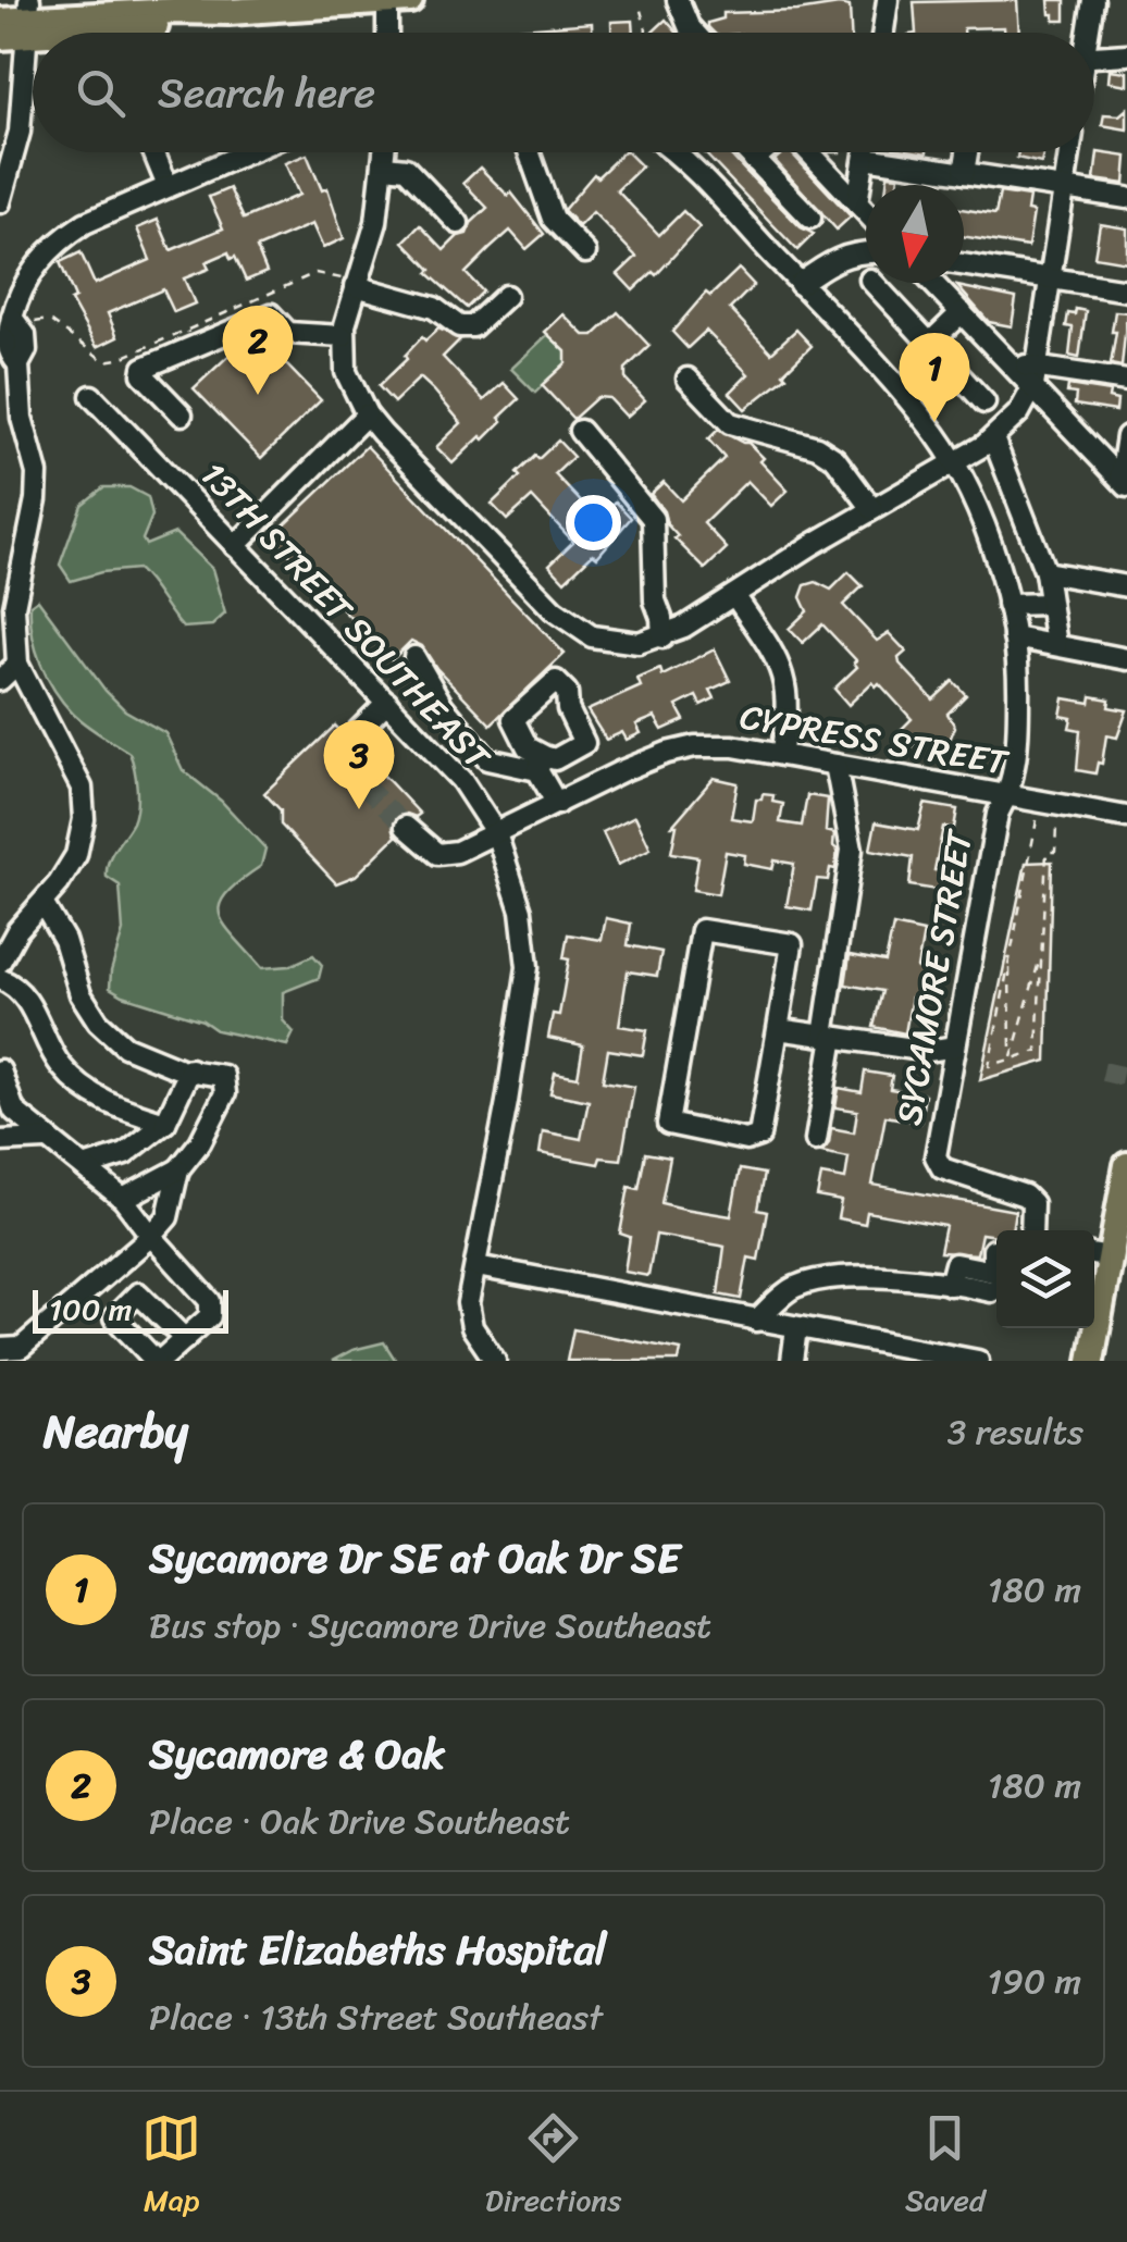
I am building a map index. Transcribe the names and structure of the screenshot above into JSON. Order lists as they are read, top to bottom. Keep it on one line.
{"streets":{"street":["13TH STREET SOUTHEAST","CYPRESS STREET","SYCAMORE STREET"]},"crossings":[["13TH STREET SOUTHEAST","CYPRESS STREET"],["CYPRESS STREET","SYCAMORE STREET"]],"scale_bar":"100 m","north":"bottom","page":{"search":"Search here","pins":["2","1","3"],"scale":"100 m","heading":["Nearby","3 results"],"list":[{"mark":"1","name":"Sycamore Dr SE at Oak Dr SE","note":"Bus stop · Sycamore Drive Southeast","value":"180 m"},{"mark":"2","name":"Sycamore & Oak","note":"Place · Oak Drive Southeast","value":"180 m"},{"mark":"3","name":"Saint Elizabeths Hospital","note":"Place · 13th Street Southeast","value":"190 m"}],"nav":["Map","Directions","Saved"]}}
